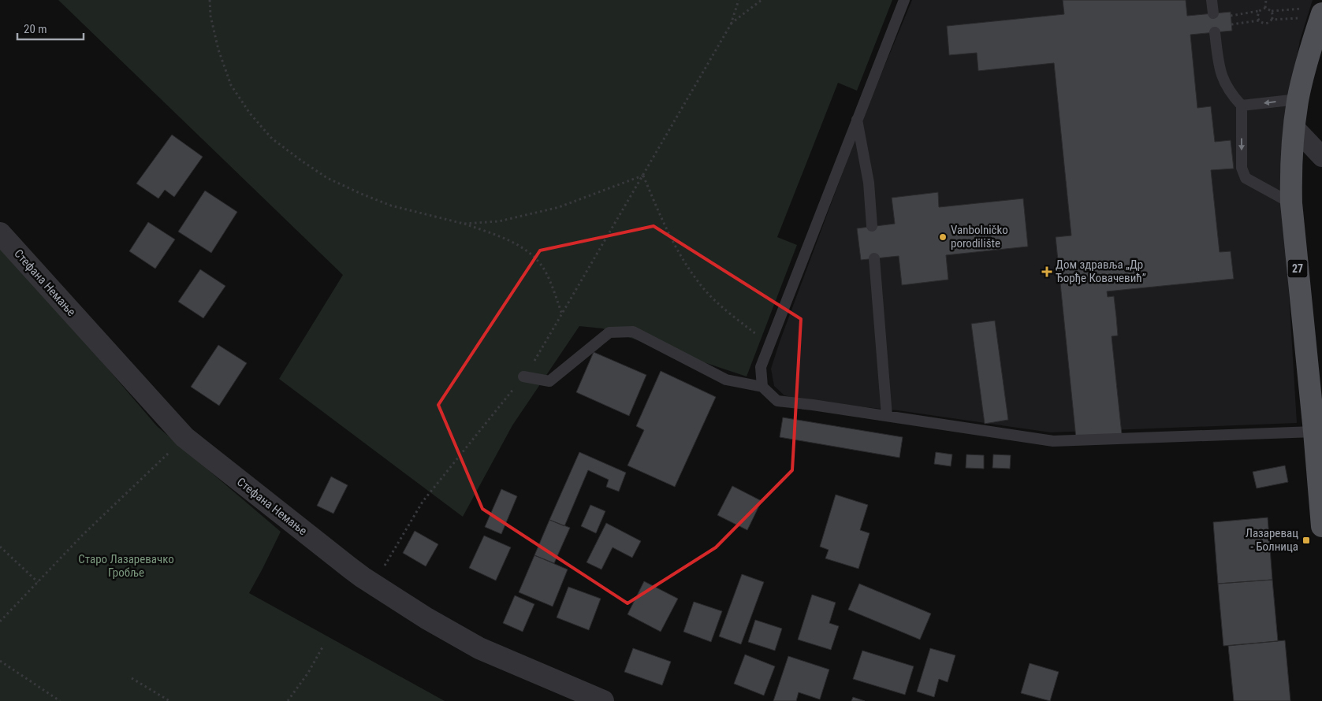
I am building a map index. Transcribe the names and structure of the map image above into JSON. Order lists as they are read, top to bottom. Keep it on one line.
{"streets":{"main road":["27"],"street":["Стефана Немање"]},"parks":["Старо Лазаревачко Гробље"],"places":{"other":["Vanbolničko porodilište"],"health":["Дом здравља „Др Ђорђе Ковачевић”"],"transit":["Лазаревац - Болница"]},"scale_bar":"20 m"}
